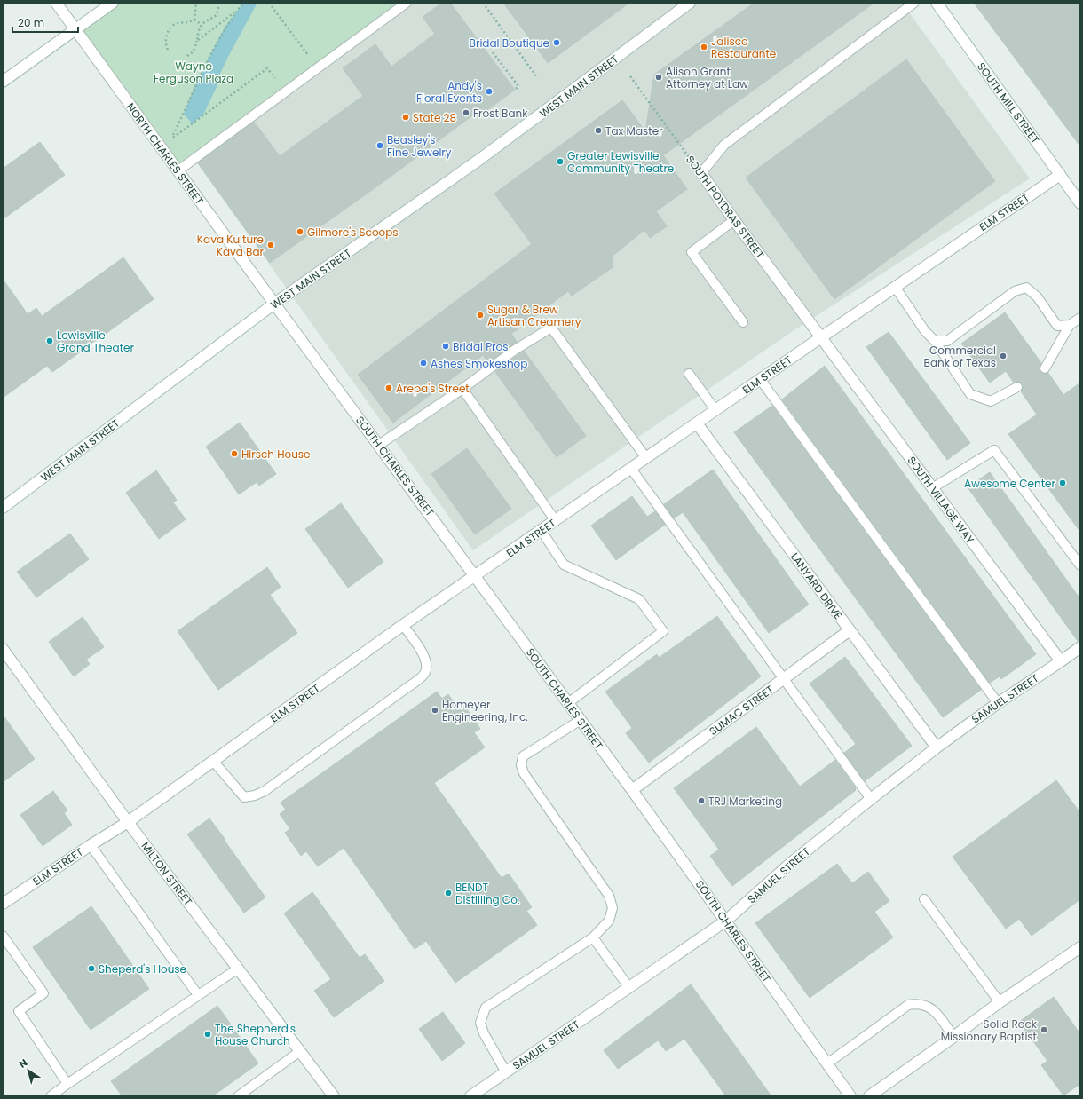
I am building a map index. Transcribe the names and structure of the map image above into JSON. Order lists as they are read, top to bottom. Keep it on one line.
{"streets":{"street":["WEST MAIN STREET","SOUTH MILL STREET","NORTH CHARLES STREET","SOUTH POYDRAS STREET","ELM STREET","SOUTH CHARLES STREET","SOUTH VILLAGE WAY","LANYARD DRIVE","SAMUEL STREET","SUMAC STREET","MILTON STREET"]},"crossings":[["WEST MAIN STREET","NORTH CHARLES STREET"],["WEST MAIN STREET","SOUTH CHARLES STREET"],["SOUTH MILL STREET","ELM STREET"],["NORTH CHARLES STREET","SOUTH CHARLES STREET"],["SOUTH POYDRAS STREET","ELM STREET"],["SOUTH POYDRAS STREET","SOUTH VILLAGE WAY"],["ELM STREET","SOUTH CHARLES STREET"],["ELM STREET","SOUTH VILLAGE WAY"],["ELM STREET","LANYARD DRIVE"],["ELM STREET","MILTON STREET"],["SOUTH CHARLES STREET","SAMUEL STREET"],["SOUTH CHARLES STREET","SUMAC STREET"],["SOUTH VILLAGE WAY","SAMUEL STREET"],["LANYARD DRIVE","SAMUEL STREET"],["LANYARD DRIVE","SUMAC STREET"]],"parks":["Wayne Ferguson Plaza"],"places":["Bridal Boutique","Jalisco Restaurante","Alison Grant Attorney at Law","Andy's Floral Events","Frost Bank","State 28","Tax Master","Beasley's Fine Jewelry","Greater Lewisville Community Theatre","Gilmore's Scoops","Kava Kulture Kava Bar","Sugar & Brew Artisan Creamery","Lewisville Grand Theater","Bridal Pros","Commercial Bank of Texas","Ashes Smokeshop","Arepa's Street","Hirsch House","Awesome Center","Homeyer Engineering, Inc.","TRJ Marketing","BENDT Distilling Co.","Sheperd's House","Solid Rock Missionary Baptist","The Shepherd's House Church"],"scale_bar":"20 m","north":"top left"}
